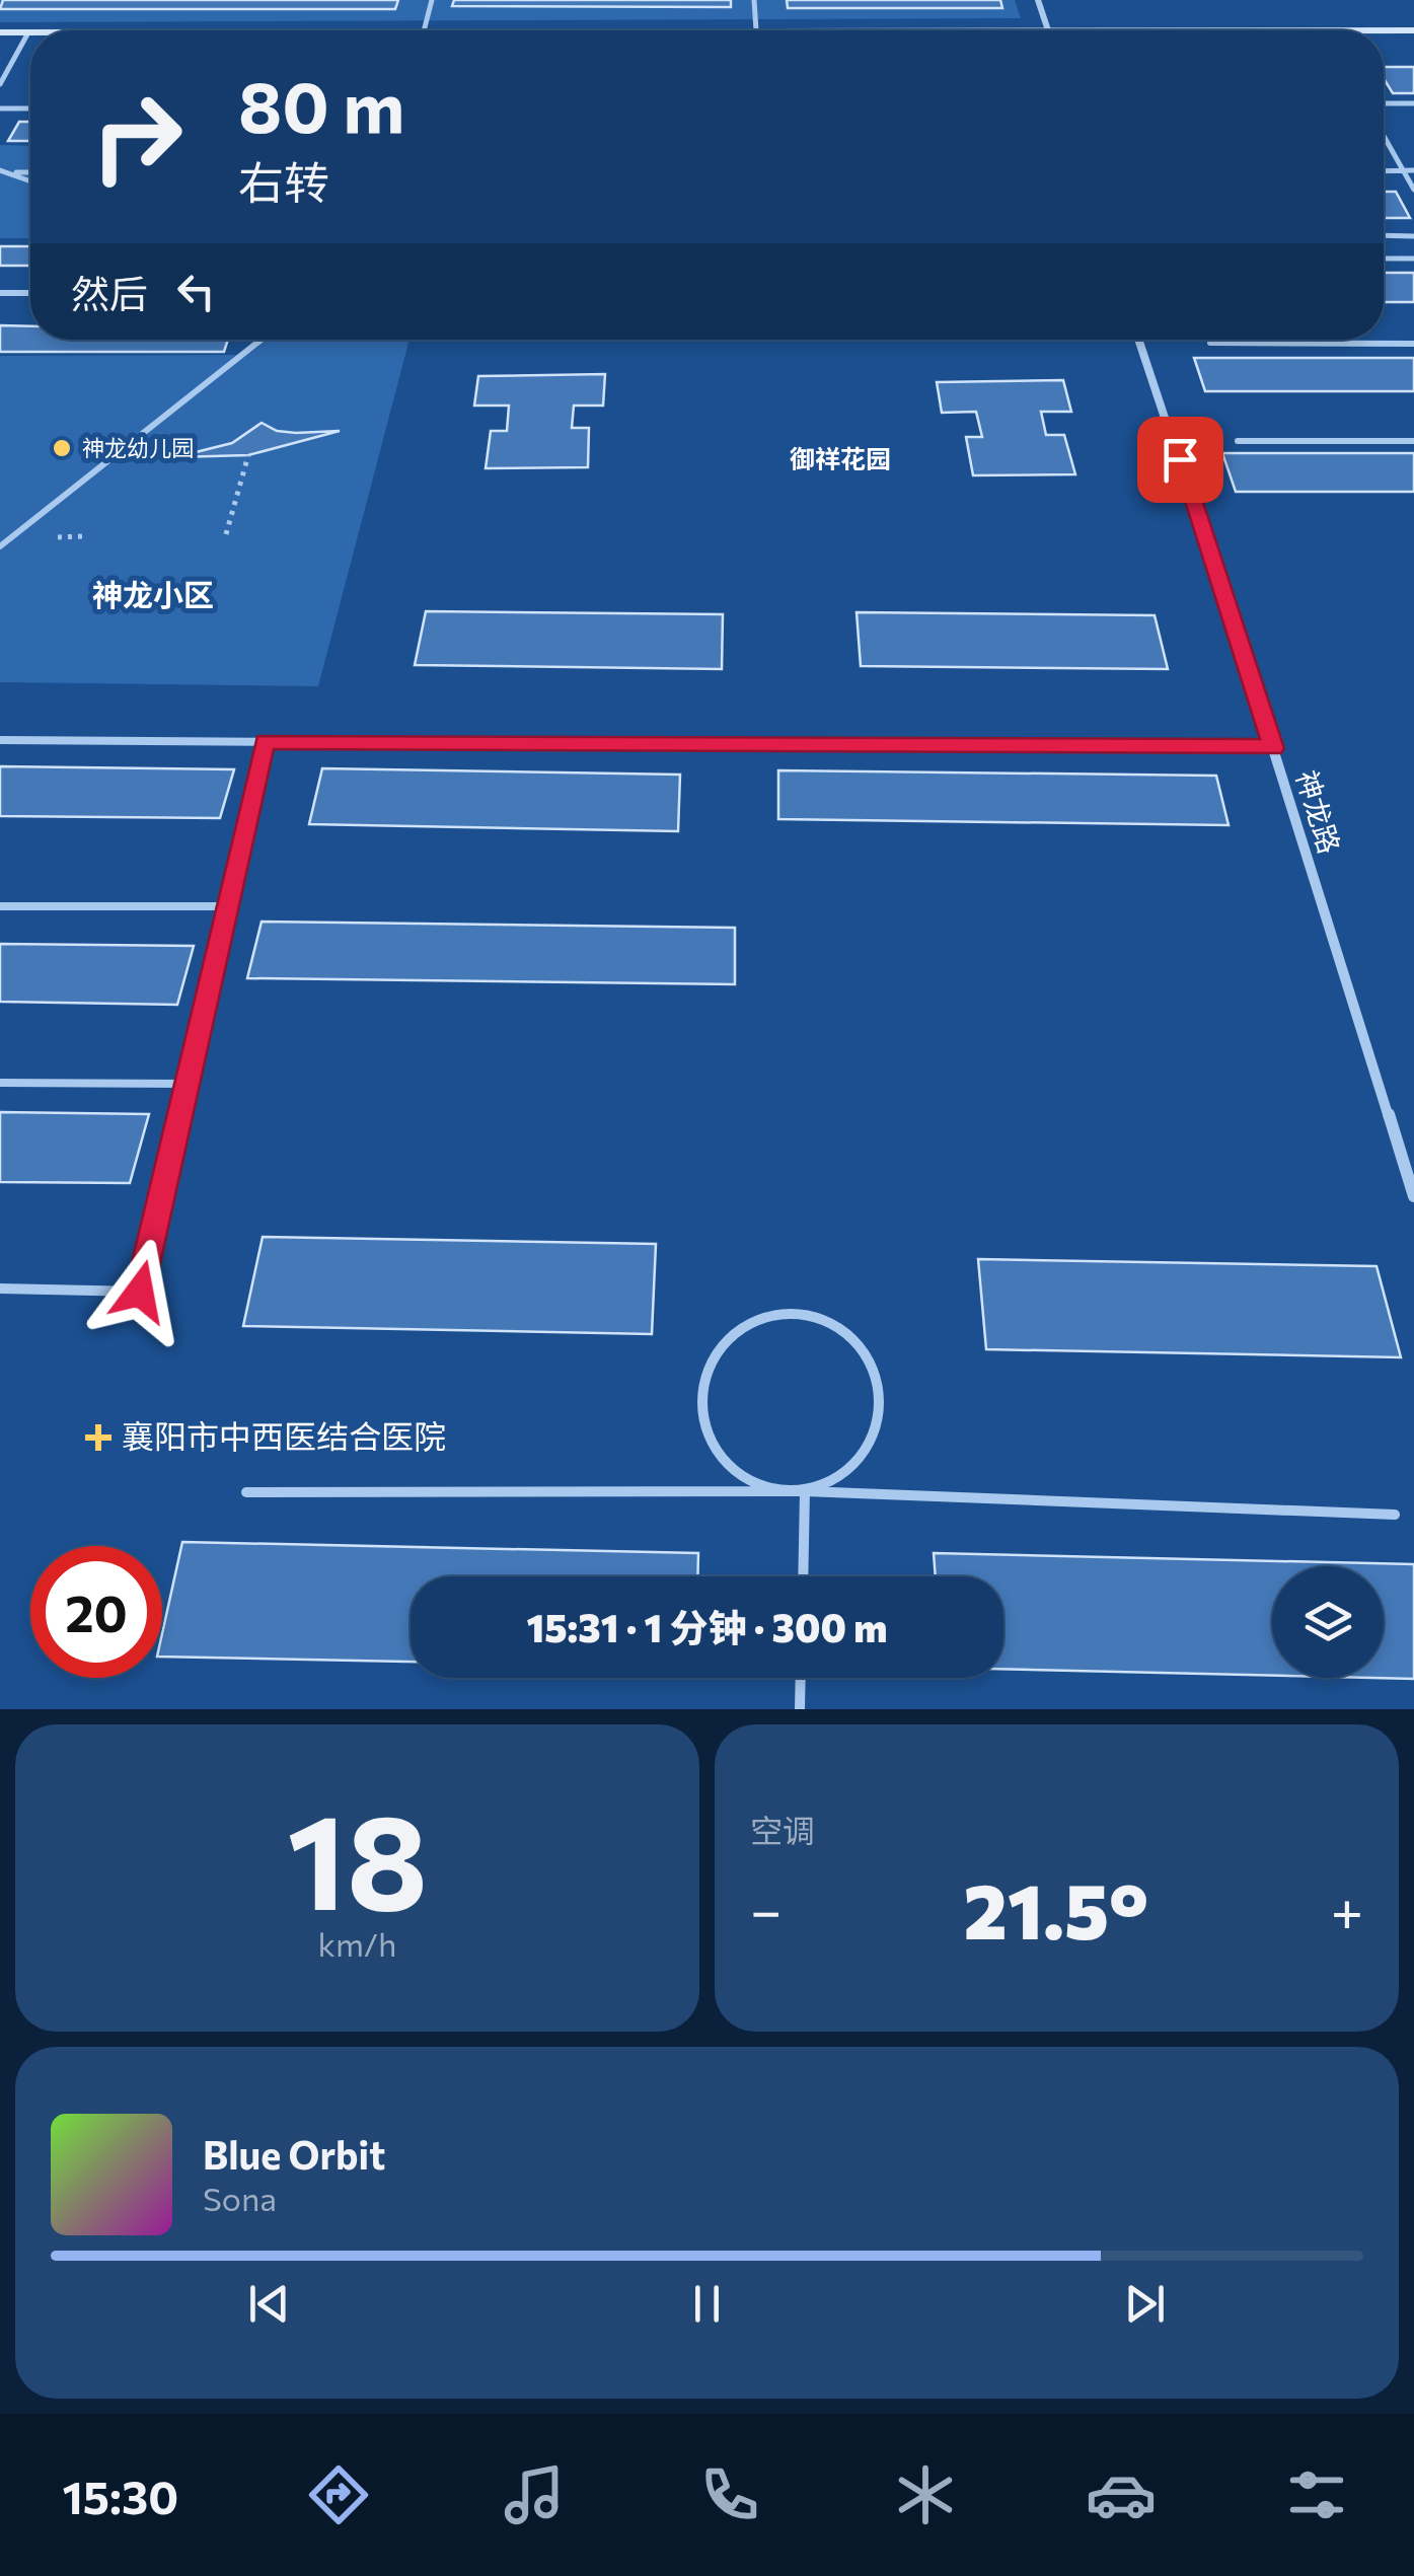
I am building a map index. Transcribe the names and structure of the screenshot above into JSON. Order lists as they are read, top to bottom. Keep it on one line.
{"streets":{"street":["神龙路"]},"districts":["御祥花园","神龙小区"],"places":{"other":["神龙幼儿园"],"health":["襄阳市中西医结合医院"]},"page":{"turn":["80 m","右转"],"then":"然后","limit":"20","trip":"15:31 · 1 分钟 · 300 m","tile":[["18","km/h"],"空调"],"heat":["−","21.5°","+"],"song":["Blue Orbit","Sona"],"tabs":"15:30"}}
